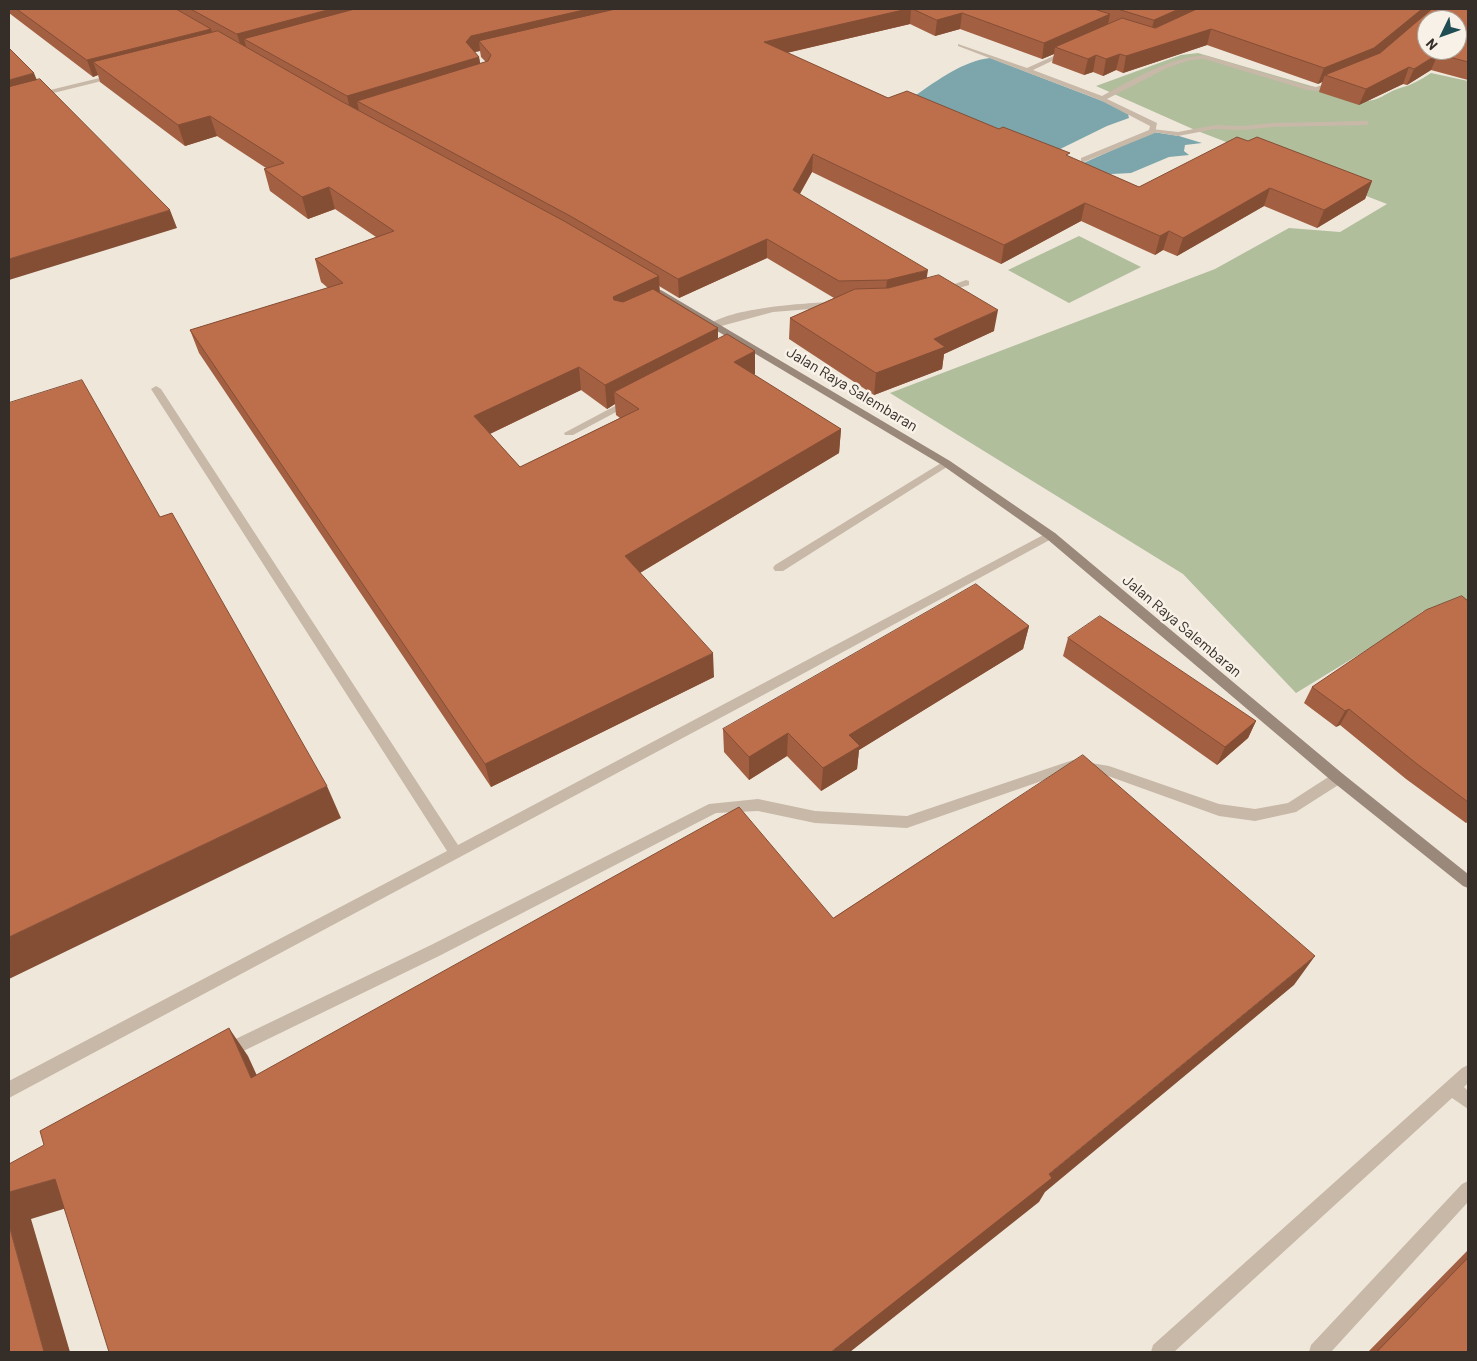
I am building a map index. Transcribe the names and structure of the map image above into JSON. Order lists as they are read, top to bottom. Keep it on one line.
{"streets":{"main road":["Jalan Raya Salembaran"]},"north":"bottom left"}
